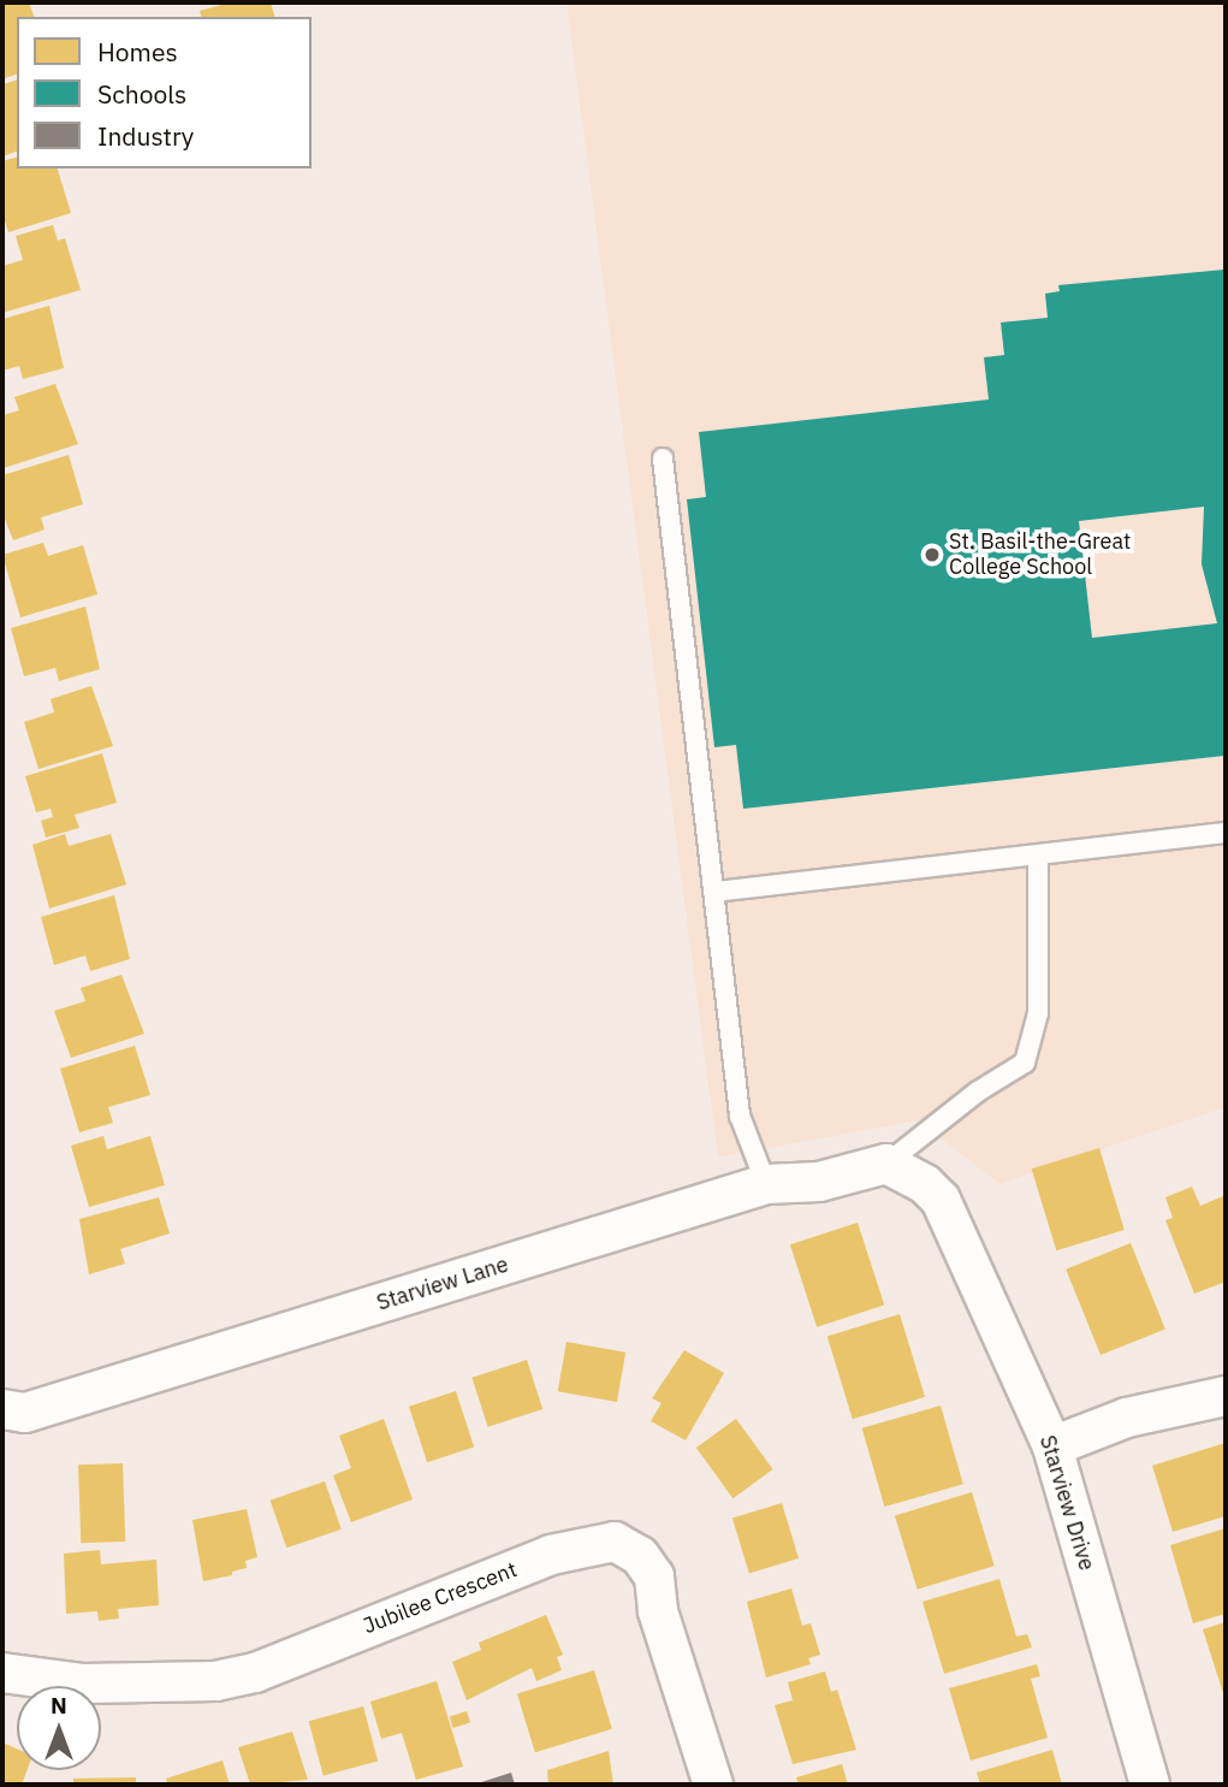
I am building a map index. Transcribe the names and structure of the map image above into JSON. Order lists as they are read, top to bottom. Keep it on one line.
{"streets":{"street":["Starview Lane","Starview Drive","Jubilee Crescent"]},"crossings":[["Starview Lane","Starview Drive"]],"places":["St. Basil-the-Great College School"],"legend":["Homes","Schools","Industry"],"north":"top"}
